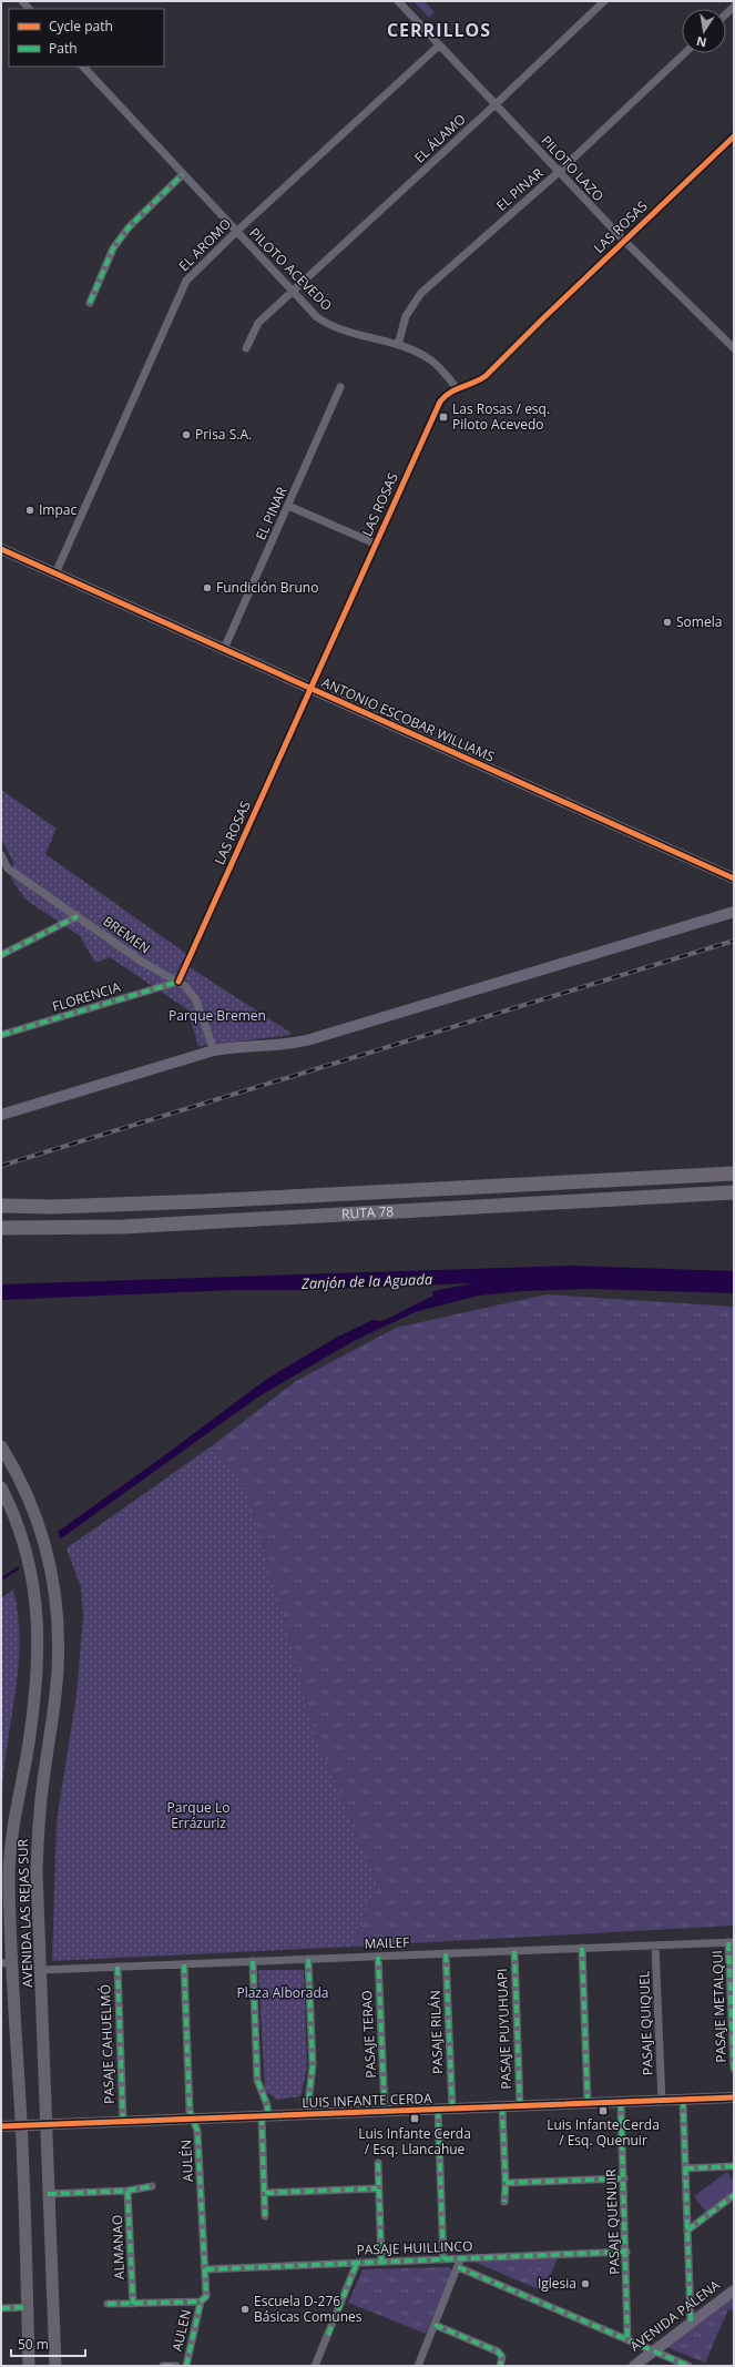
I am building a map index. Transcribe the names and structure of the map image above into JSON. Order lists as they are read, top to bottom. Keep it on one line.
{"streets":{"highway":["RUTA 78"],"main road":["AVENIDA LAS REJAS SUR"],"street":["EL ÁLAMO","PILOTO LAZO","EL PINAR","LAS ROSAS","EL AROMO","PILOTO ACEVEDO","ANTONIO ESCOBAR WILLIAMS","BREMEN","FLORENCIA","MAILEF","PASAJE METALQUI","PASAJE QUIQUEL","PASAJE PUYUHUAPI","PASAJE RILÁN","PASAJE TERAO","PASAJE CAHUELMÓ","LUIS INFANTE CERDA","AULÉN","PASAJE QUENUIR","ALMANAO","PASAJE HUILLINCO","AVENIDA PALENA","AULEN"]},"crossings":[["EL ÁLAMO","PILOTO LAZO"],["EL ÁLAMO","PILOTO ACEVEDO"],["PILOTO LAZO","EL PINAR"],["PILOTO LAZO","LAS ROSAS"],["PILOTO LAZO","EL AROMO"],["EL PINAR","PILOTO ACEVEDO"],["EL PINAR","ANTONIO ESCOBAR WILLIAMS"],["LAS ROSAS","PILOTO ACEVEDO"],["LAS ROSAS","ANTONIO ESCOBAR WILLIAMS"],["LAS ROSAS","BREMEN"],["LAS ROSAS","FLORENCIA"],["EL AROMO","PILOTO ACEVEDO"],["EL AROMO","ANTONIO ESCOBAR WILLIAMS"],["BREMEN","FLORENCIA"],["AVENIDA LAS REJAS SUR","MAILEF"],["AVENIDA LAS REJAS SUR","LUIS INFANTE CERDA"],["MAILEF","PASAJE METALQUI"],["MAILEF","PASAJE QUIQUEL"],["MAILEF","PASAJE PUYUHUAPI"],["MAILEF","PASAJE RILÁN"],["MAILEF","PASAJE TERAO"],["MAILEF","PASAJE CAHUELMÓ"],["MAILEF","AULÉN"],["PASAJE QUIQUEL","LUIS INFANTE CERDA"],["PASAJE PUYUHUAPI","LUIS INFANTE CERDA"],["PASAJE RILÁN","LUIS INFANTE CERDA"],["PASAJE TERAO","LUIS INFANTE CERDA"],["PASAJE CAHUELMÓ","LUIS INFANTE CERDA"],["LUIS INFANTE CERDA","AULÉN"],["LUIS INFANTE CERDA","PASAJE QUENUIR"],["AULÉN","PASAJE HUILLINCO"],["AULÉN","AULEN"],["PASAJE QUENUIR","PASAJE HUILLINCO"],["PASAJE HUILLINCO","AVENIDA PALENA"]],"districts":["CERRILLOS"],"water":["Zanjón de la Aguada"],"parks":["Parque Bremen","Parque Lo Errázuriz","Plaza Alborada"],"places":{"transit":["Las Rosas / esq. Piloto Acevedo","Luis Infante Cerda / Esq. Quenuir","Luis Infante Cerda / Esq. Llancahue"],"other":["Prisa S.A.","Impac","Fundición Bruno","Somela","Iglesia","Escuela D-276 Básicas Comunes"]},"legend":["Cycle path","Path"],"scale_bar":"50 m","north":"bottom"}
